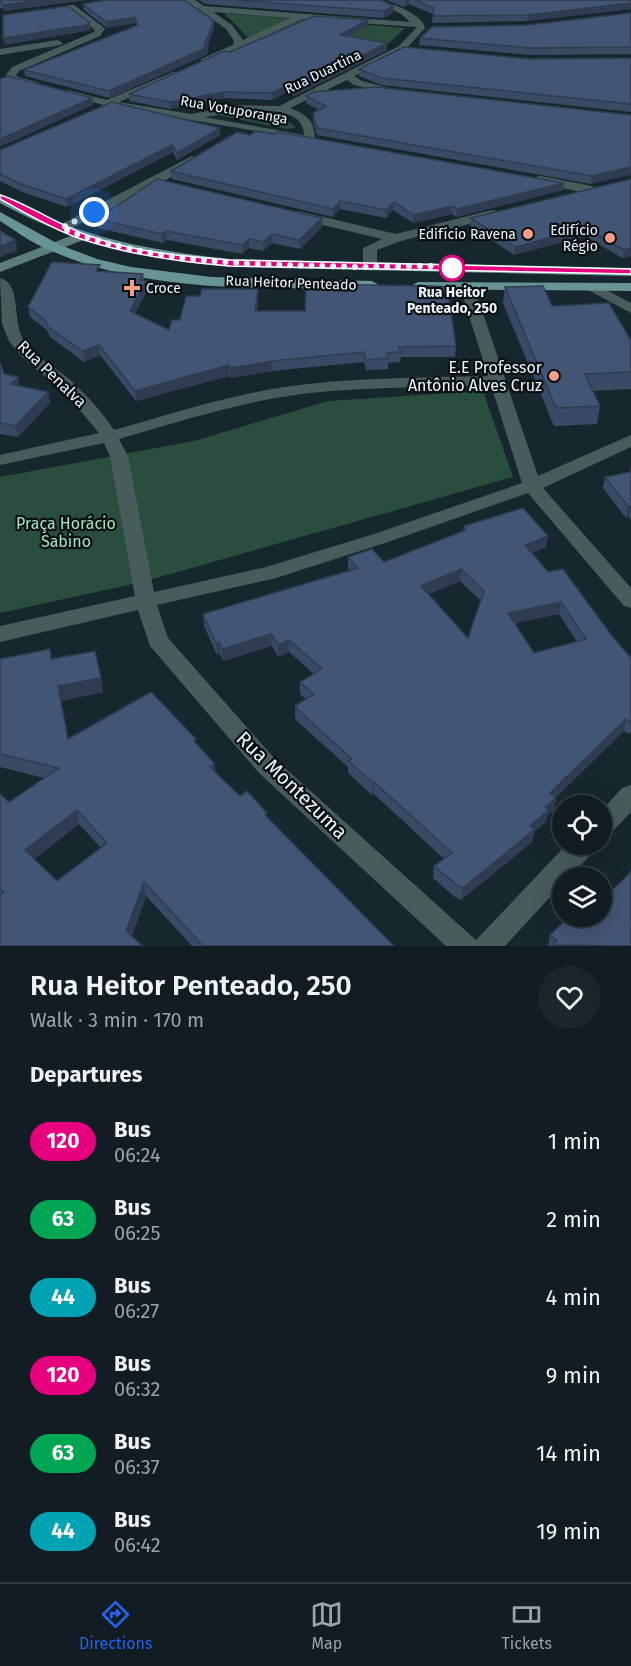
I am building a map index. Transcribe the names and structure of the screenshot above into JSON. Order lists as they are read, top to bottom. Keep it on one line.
{"streets":{"main road":["Rua Heitor Penteado"],"street":["Rua Duartina","Rua Votuporanga","Rua Penalva","Rua Montezuma"]},"crossings":[["Rua Duartina","Rua Votuporanga"],["Rua Penalva","Rua Montezuma"]],"parks":["Praça Horácio Sabino"],"places":{"other":["Edifício Ravena","Edifício Régio","Rua Heitor Penteado, 250","E.E Professor Antônio Alves Cruz"],"health":["Croce"]},"lines":["bus line 120"],"page":{"heading":[["Rua Heitor Penteado, 250","Walk · 3 min · 170 m"],"Departures"],"list":[{"mark":"120","name":"Bus","note":"06:24","value":"1 min"},{"mark":"63","name":"Bus","note":"06:25","value":"2 min"},{"mark":"44","name":"Bus","note":"06:27","value":"4 min"},{"mark":"120","name":"Bus","note":"06:32","value":"9 min"},{"mark":"63","name":"Bus","note":"06:37","value":"14 min"},{"mark":"44","name":"Bus","note":"06:42","value":"19 min"}],"tabs":["Directions","Map","Tickets"]}}
